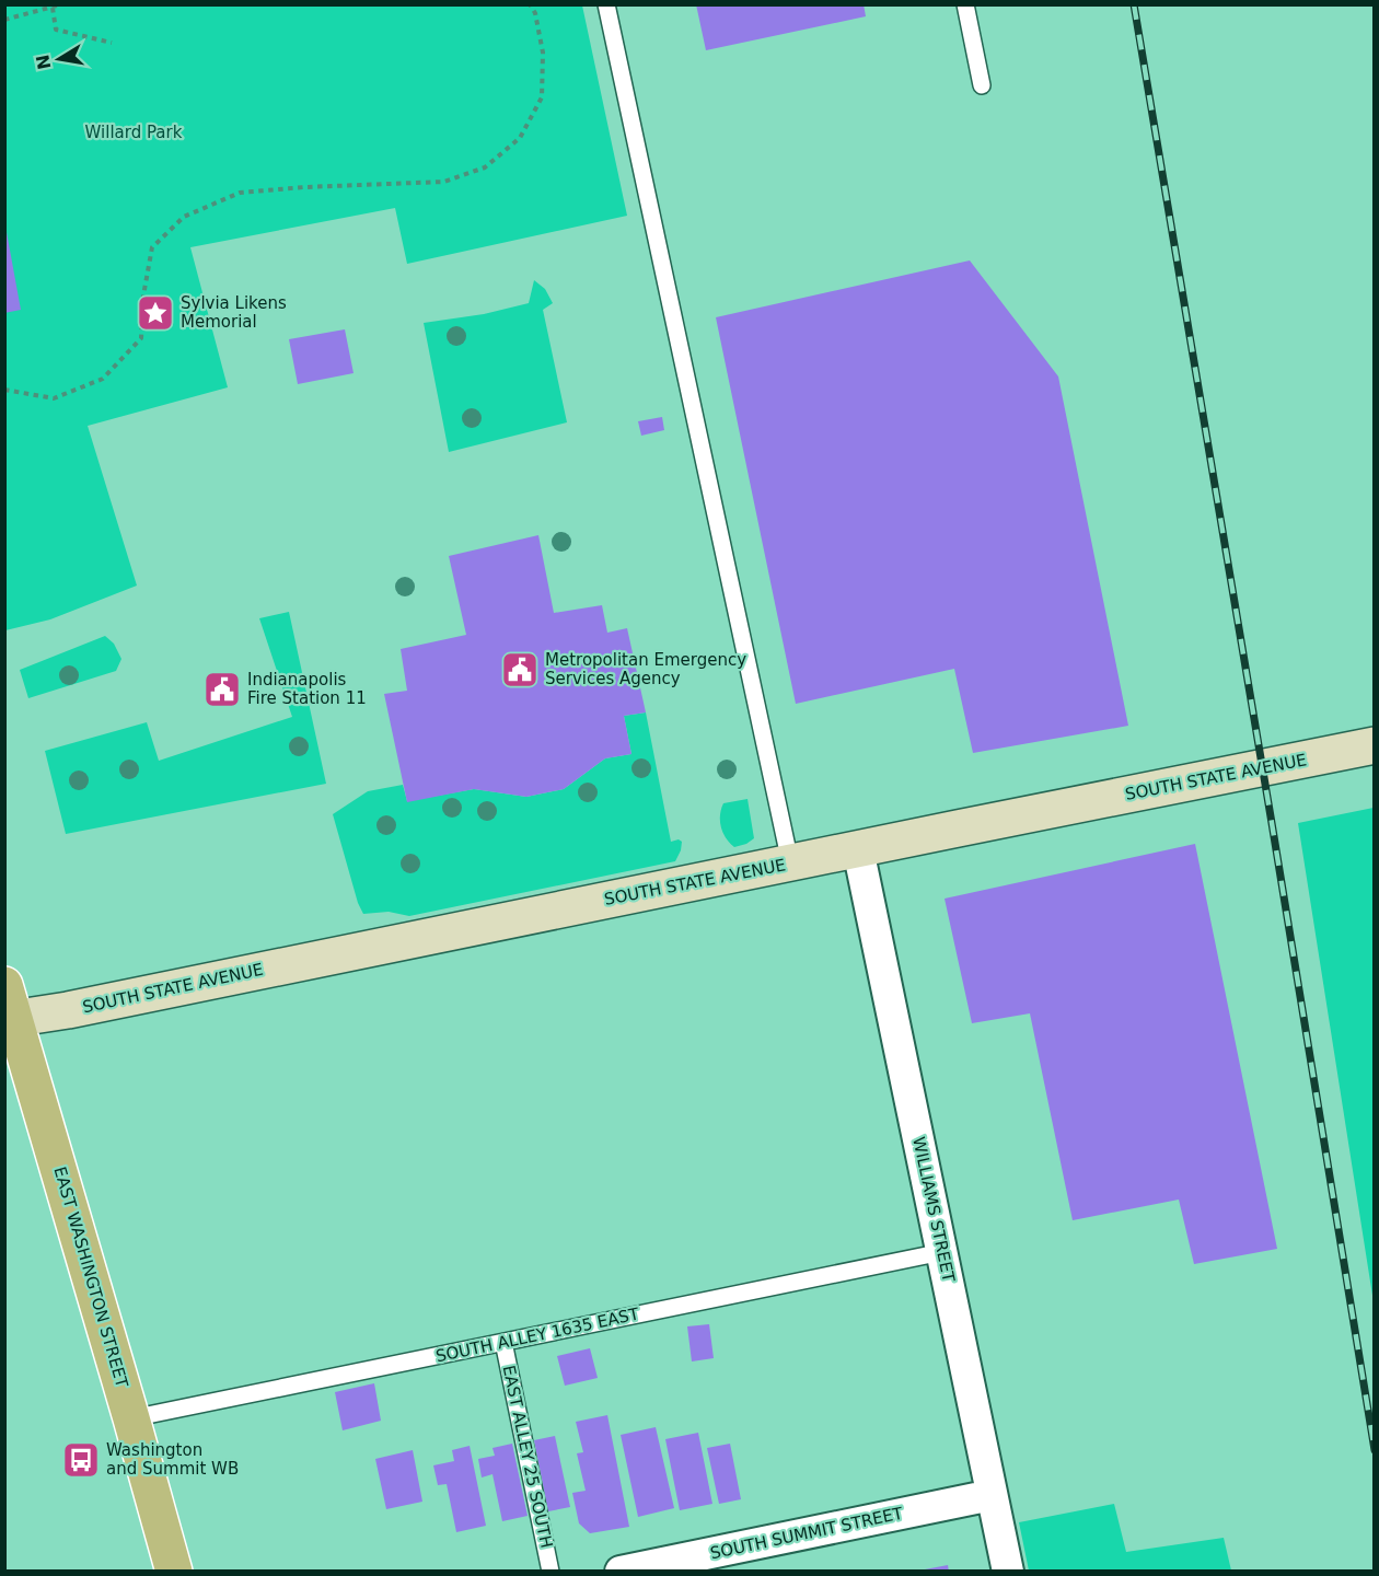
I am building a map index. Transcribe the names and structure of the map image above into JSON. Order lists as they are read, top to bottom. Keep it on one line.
{"streets":{"main road":["EAST WASHINGTON STREET"],"street":["SOUTH STATE AVENUE","WILLIAMS STREET","SOUTH SUMMIT STREET"],"lane":["SOUTH ALLEY 1635 EAST","EAST ALLEY 25 SOUTH"]},"crossings":[["SOUTH STATE AVENUE","WILLIAMS STREET"],["SOUTH STATE AVENUE","EAST WASHINGTON STREET"],["WILLIAMS STREET","SOUTH ALLEY 1635 EAST"],["WILLIAMS STREET","SOUTH SUMMIT STREET"],["EAST WASHINGTON STREET","SOUTH ALLEY 1635 EAST"],["SOUTH ALLEY 1635 EAST","EAST ALLEY 25 SOUTH"]],"parks":["Willard Park"],"places":{"place":["Sylvia Likens Memorial"],"public building":["Metropolitan Emergency Services Agency","Indianapolis Fire Station 11"],"bus stop":["Washington and Summit WB"]},"north":"left"}
